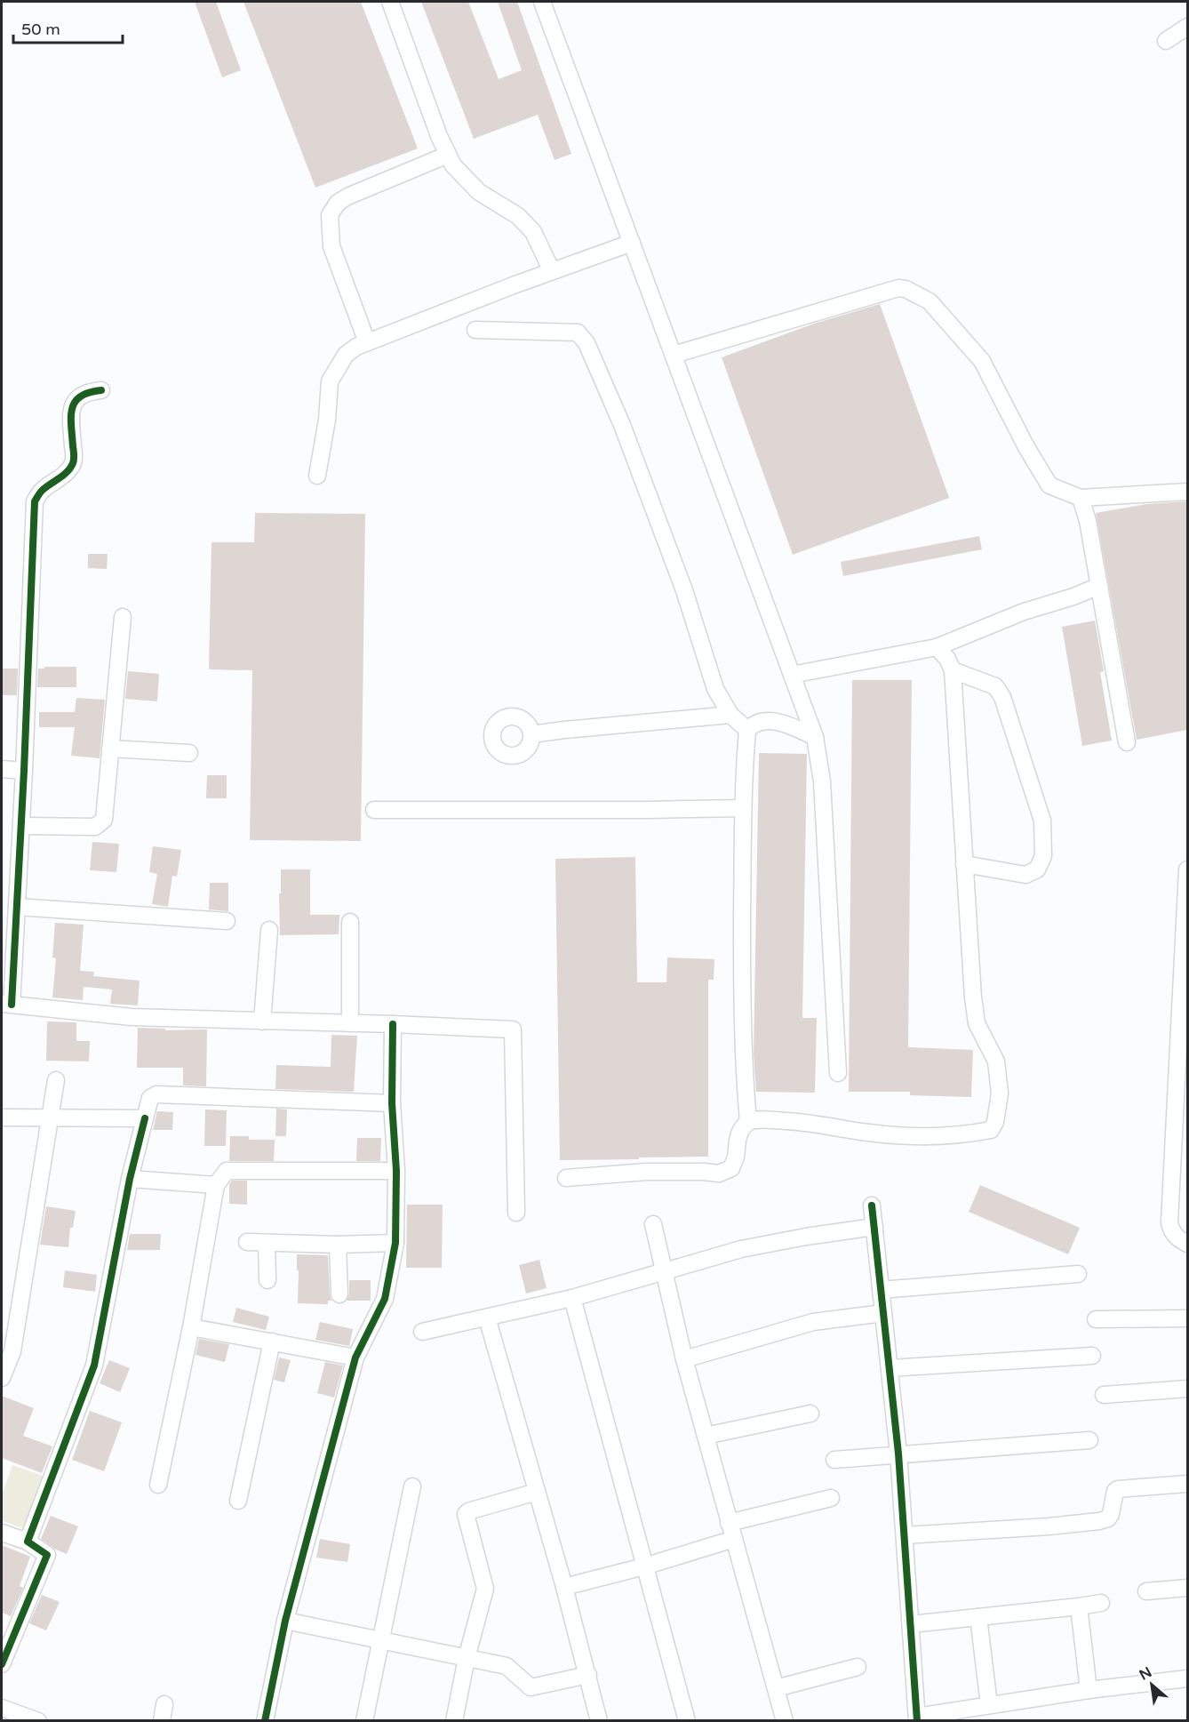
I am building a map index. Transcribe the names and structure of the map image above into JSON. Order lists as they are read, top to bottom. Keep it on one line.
{"scale_bar":"50 m","north":"top left"}
